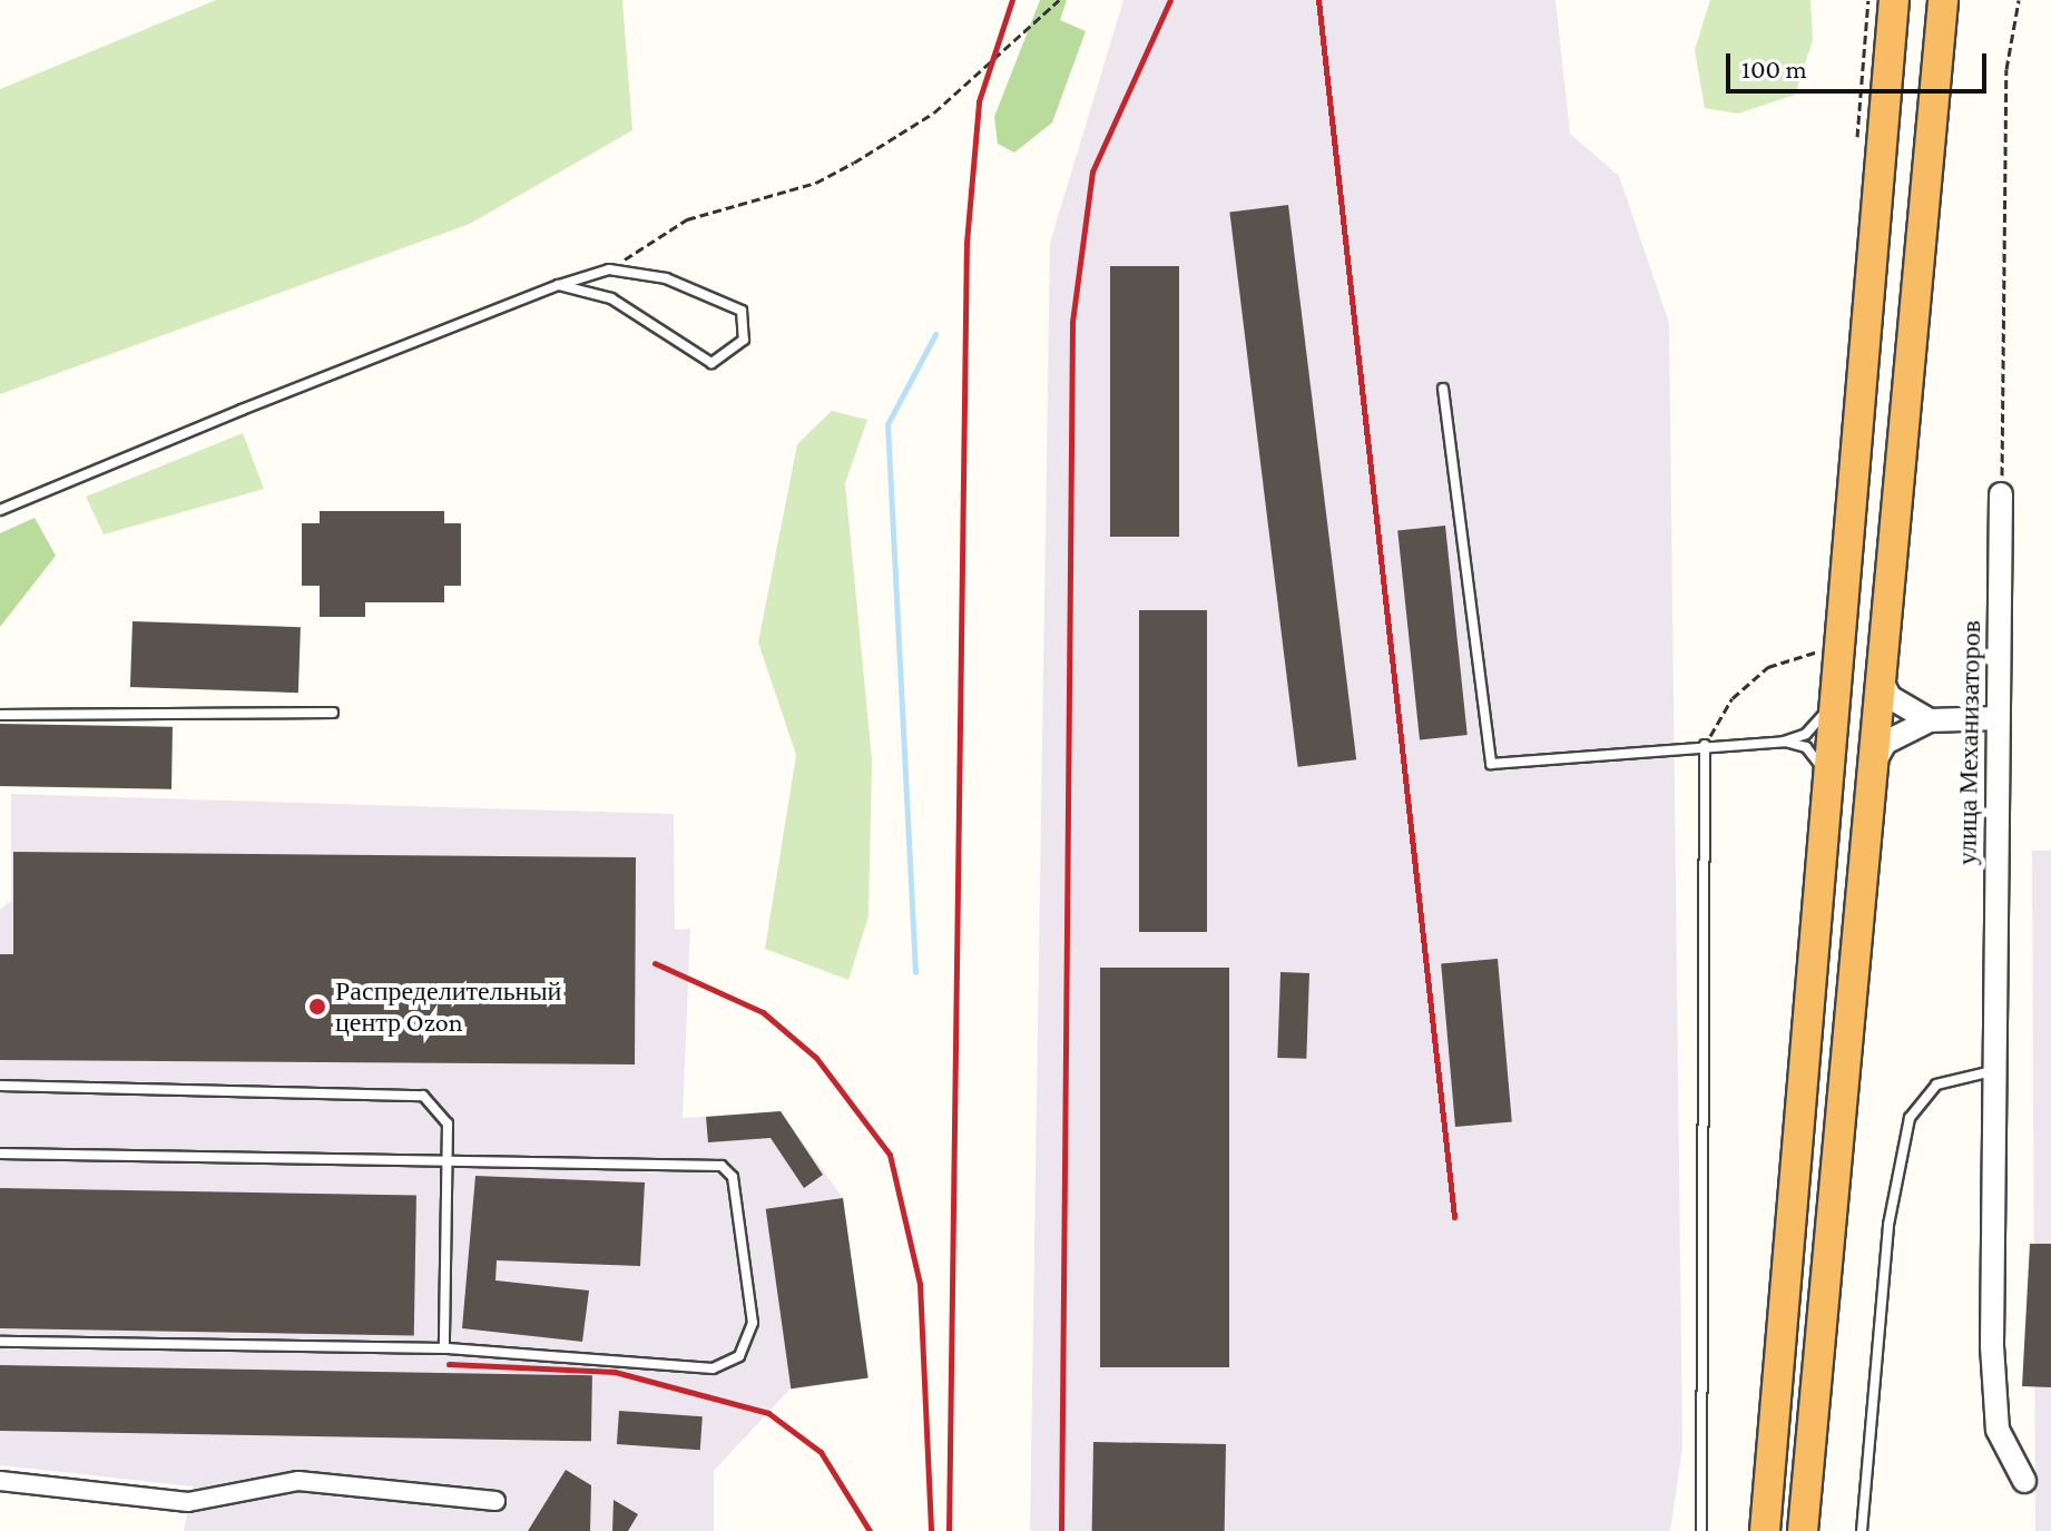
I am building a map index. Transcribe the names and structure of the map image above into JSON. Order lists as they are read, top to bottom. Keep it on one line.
{"streets":{"street":["улица Механизаторов"]},"places":["Распределительный центр Ozon"],"scale_bar":"100 m"}
